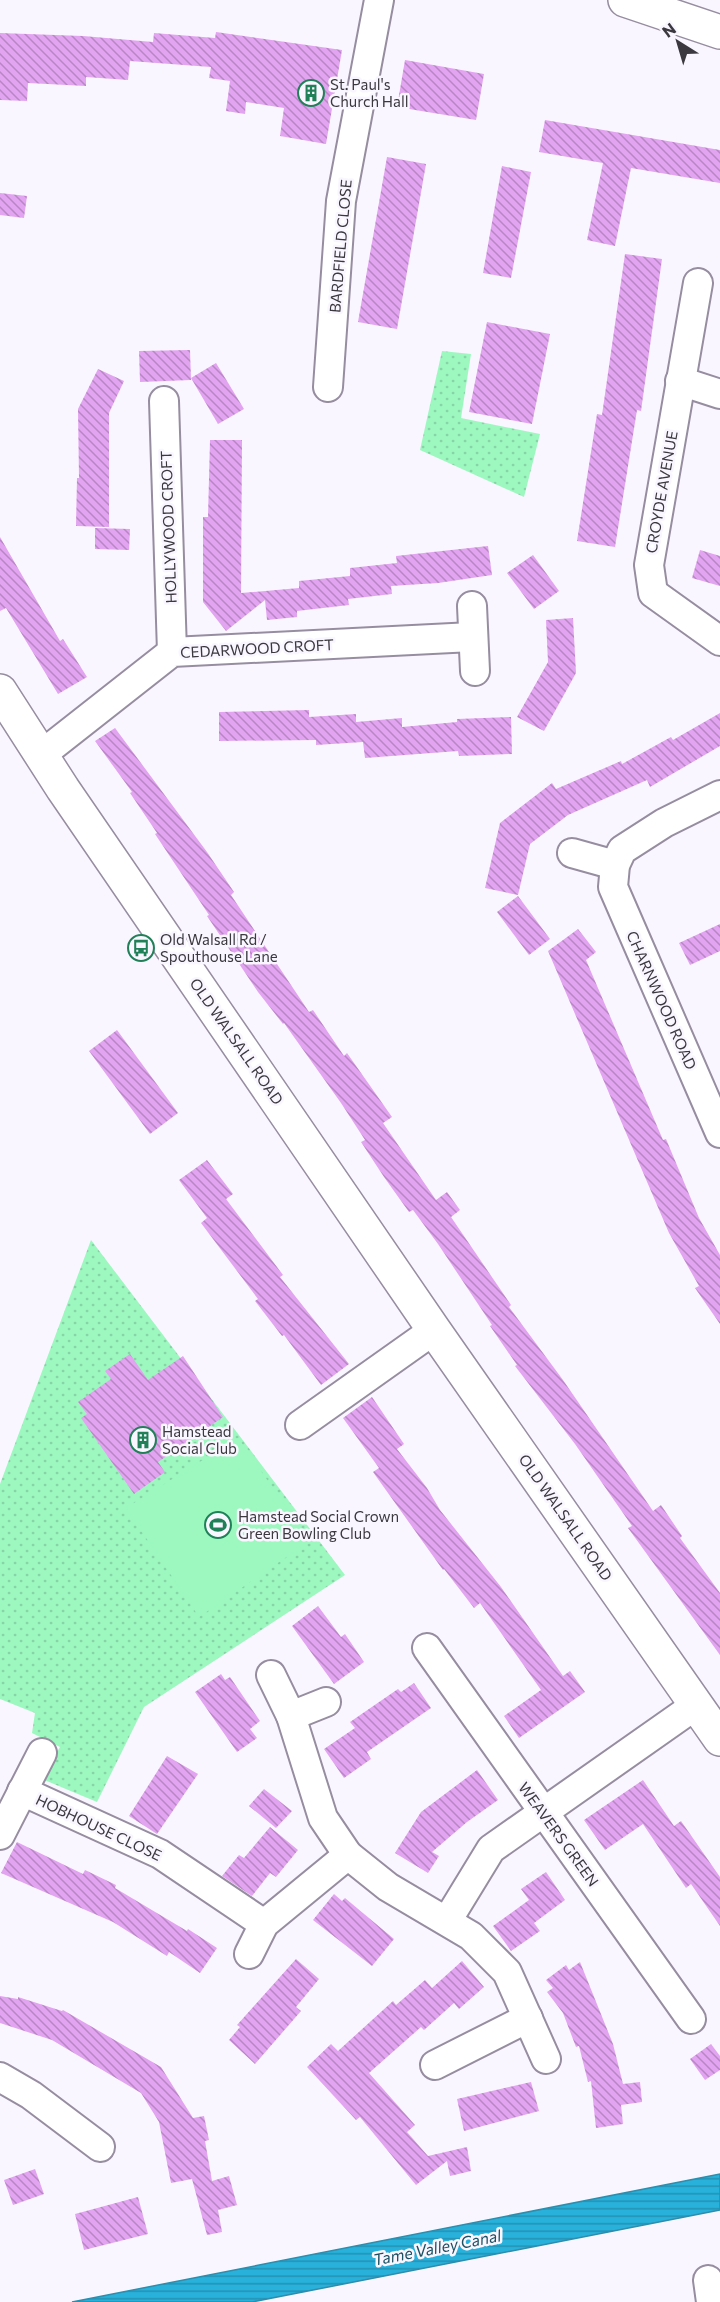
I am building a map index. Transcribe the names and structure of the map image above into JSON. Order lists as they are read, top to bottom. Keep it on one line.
{"streets":{"main road":["OLD WALSALL ROAD"],"street":["BARDFIELD CLOSE","CROYDE AVENUE","HOLLYWOOD CROFT","CEDARWOOD CROFT","CHARNWOOD ROAD","HOBHOUSE CLOSE","WEAVERS GREEN"]},"crossings":[["HOLLYWOOD CROFT","CEDARWOOD CROFT"],["CEDARWOOD CROFT","OLD WALSALL ROAD"]],"water":["Tame Valley Canal"],"places":{"building":["St. Paul's Church Hall","Hamstead Social Club"],"bus stop":["Old Walsall Rd / Spouthouse Lane"],"sports":["Hamstead Social Crown Green Bowling Club"]},"north":"top left"}
